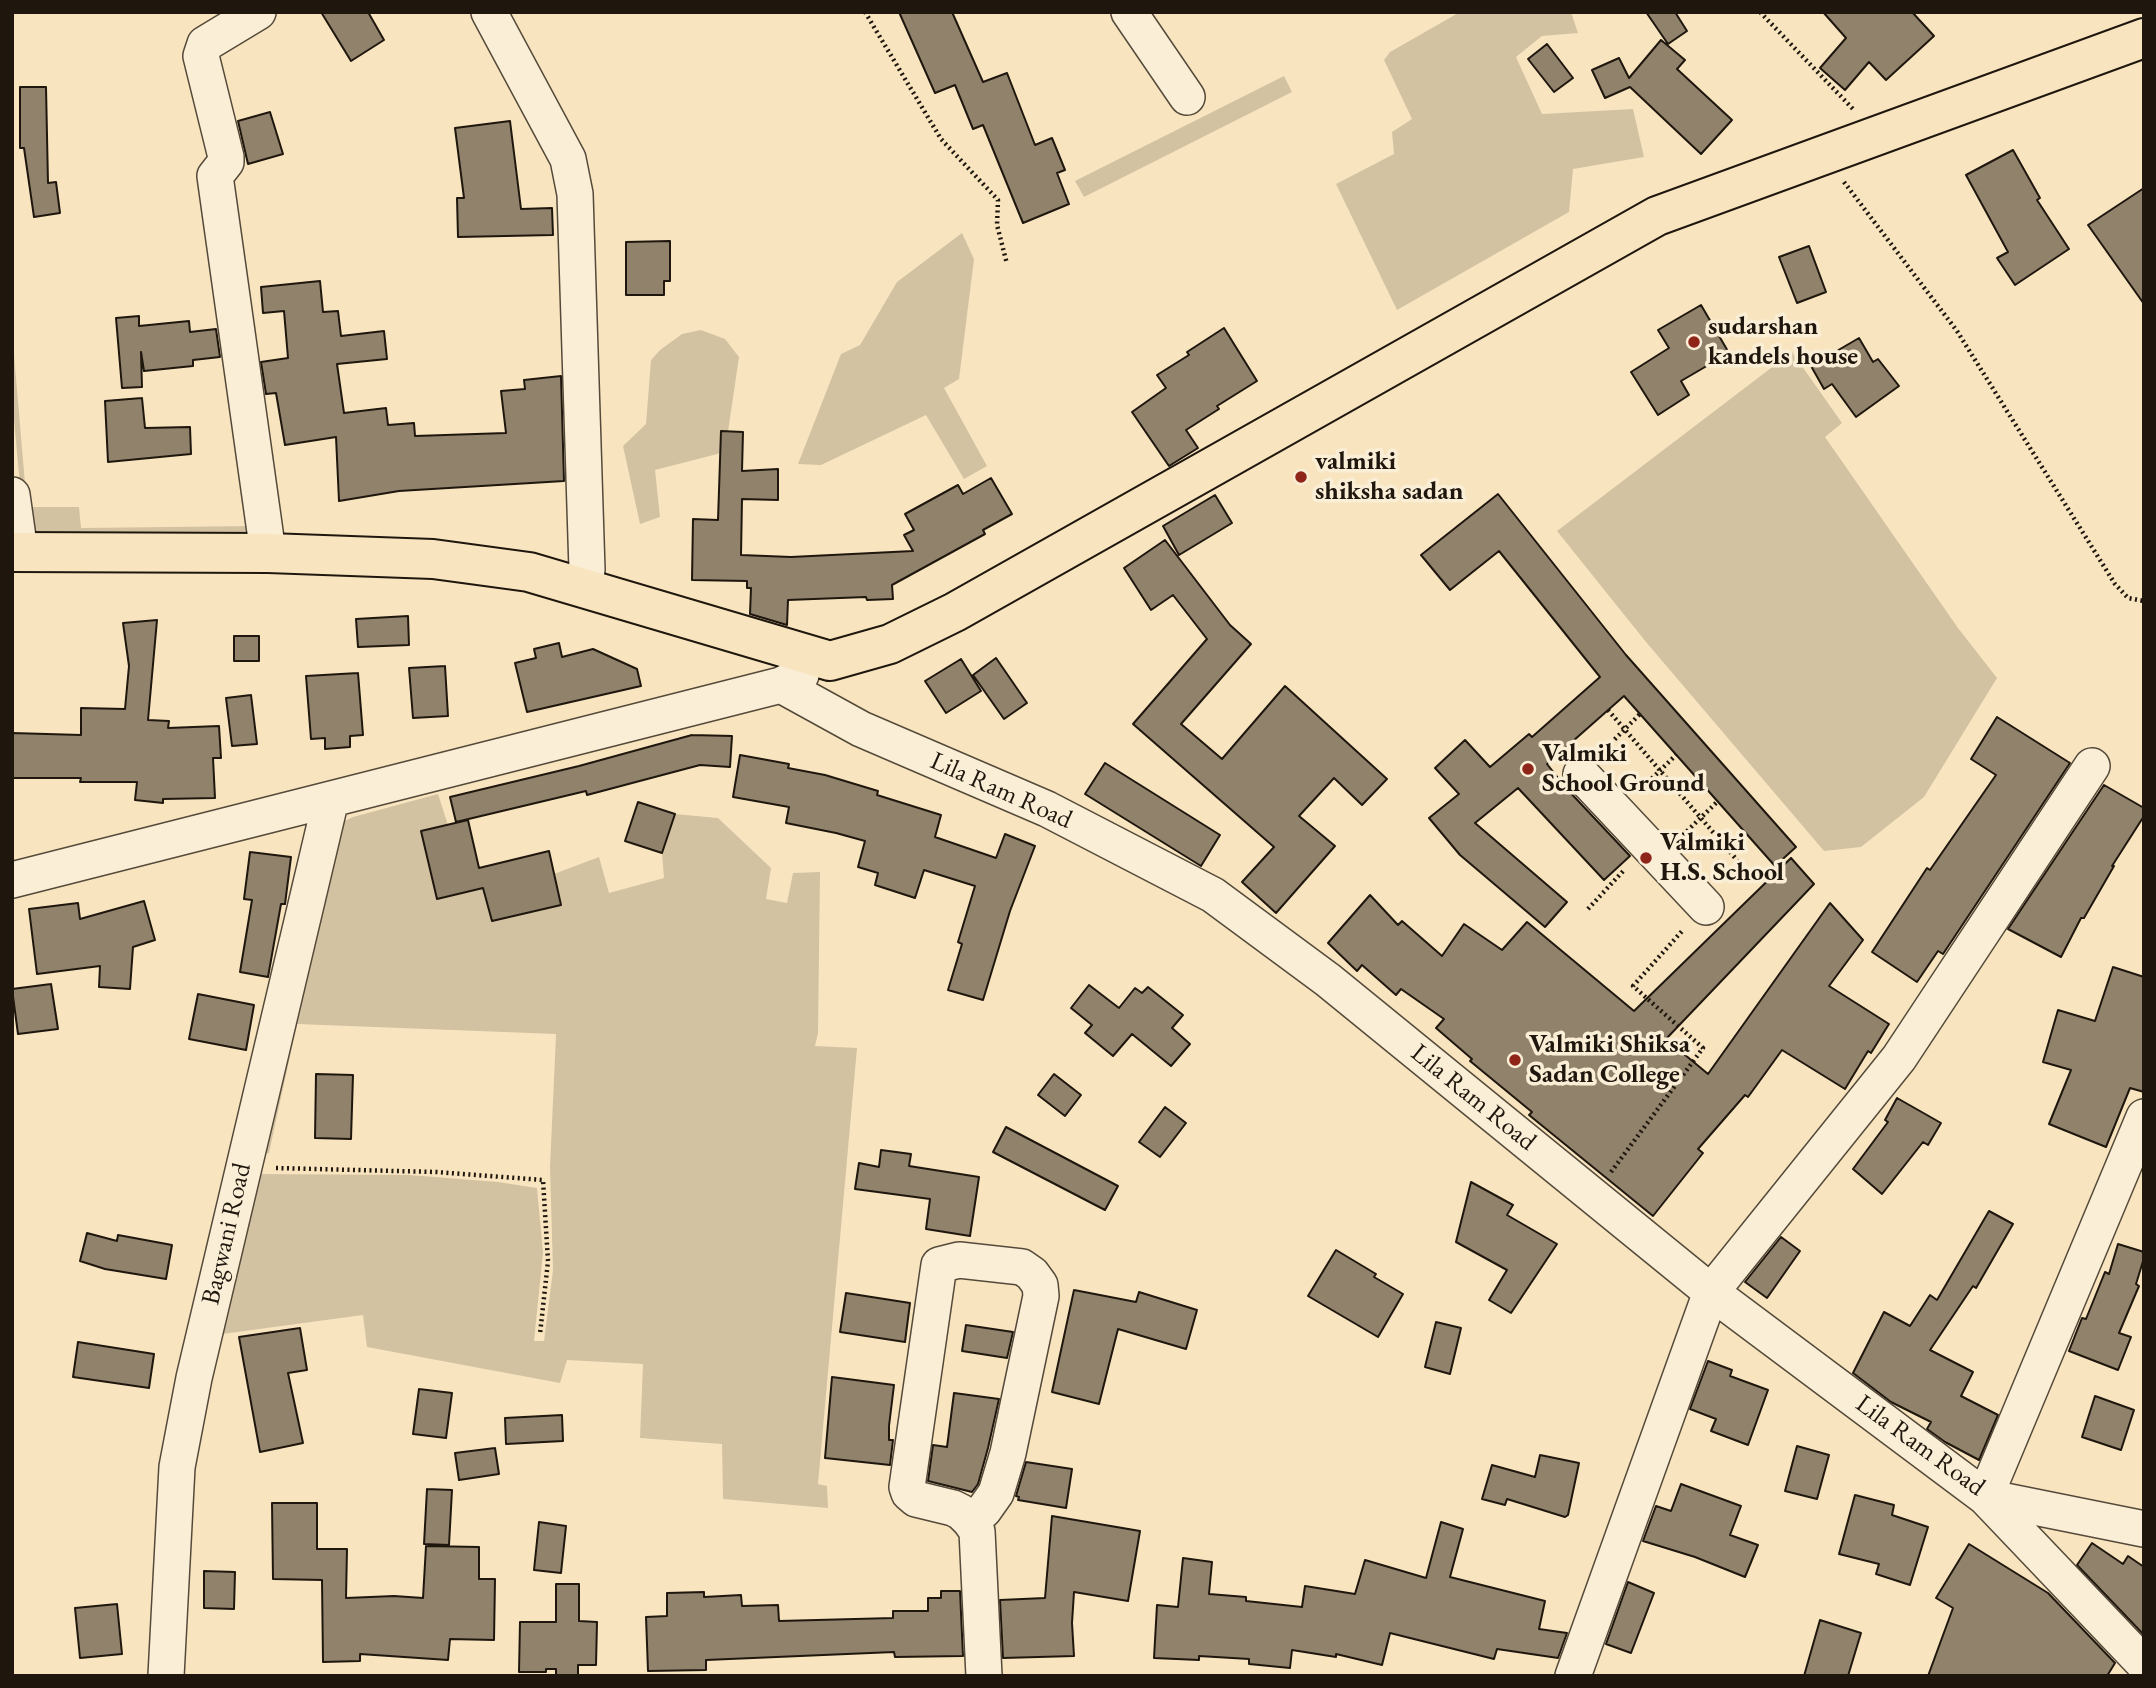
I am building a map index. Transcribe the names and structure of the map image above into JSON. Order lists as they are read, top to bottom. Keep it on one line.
{"streets":{"street":["Lila Ram Road","Bagwani Road"]},"places":["sudarshan kandels house","valmiki shiksha sadan","Valmiki School Ground","Valmiki H.S. School","Valmiki Shiksa Sadan College"]}
